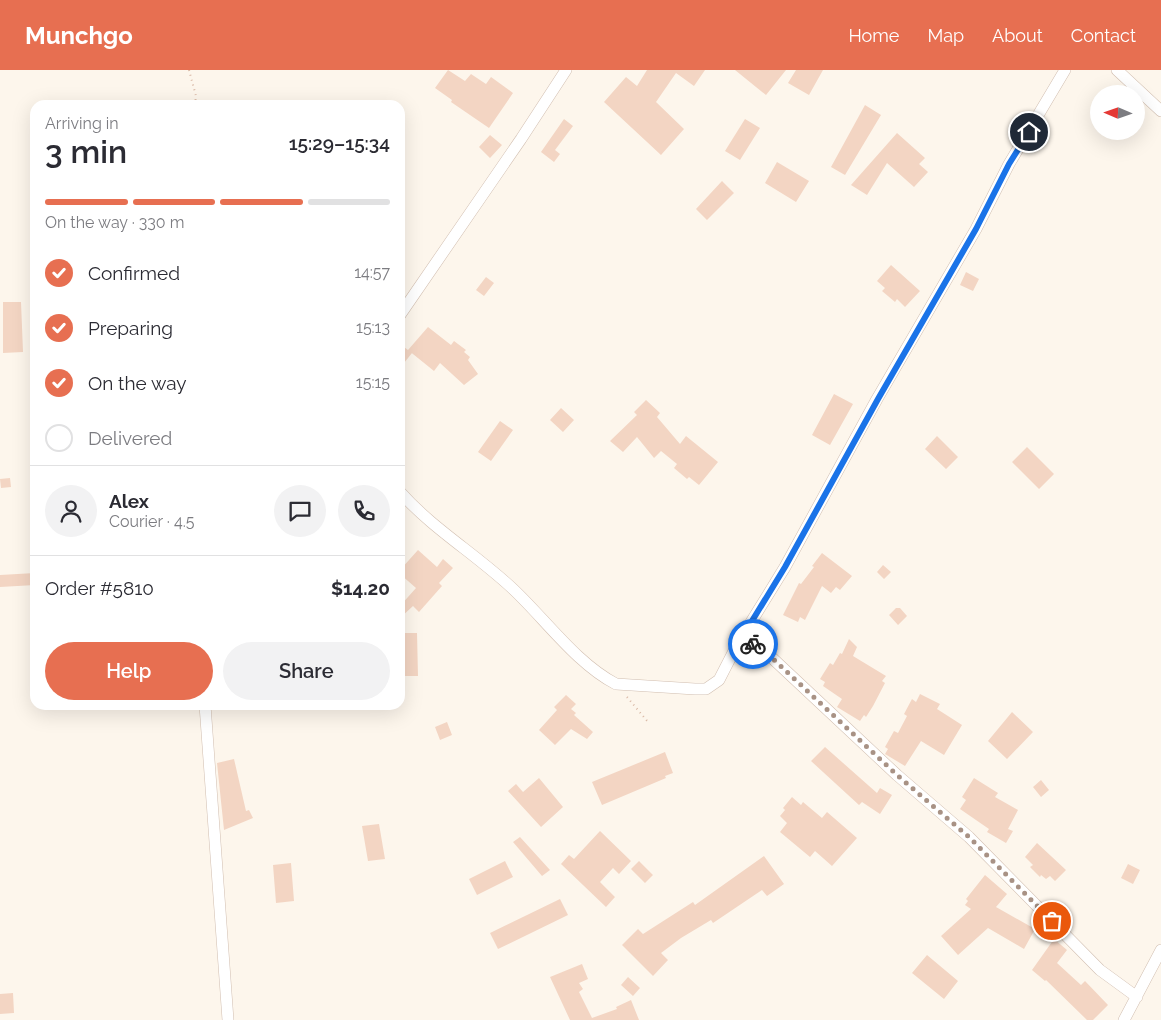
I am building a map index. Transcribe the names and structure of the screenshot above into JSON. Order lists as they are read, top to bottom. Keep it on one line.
{"north":"left","page":{"header":"Munchgo","nav":["Home","Map","About","Contact"],"heading":["3 min","Arriving in","15:29–15:34"],"panel":["Alex","Courier · 4.5","Order #5810","$14.20"],"bar":"On the way · 330 m","list":[["Confirmed","14:57"],["Preparing","15:13"],["On the way","15:15"],"Delivered"],"buttons":["Help","Share"]}}
